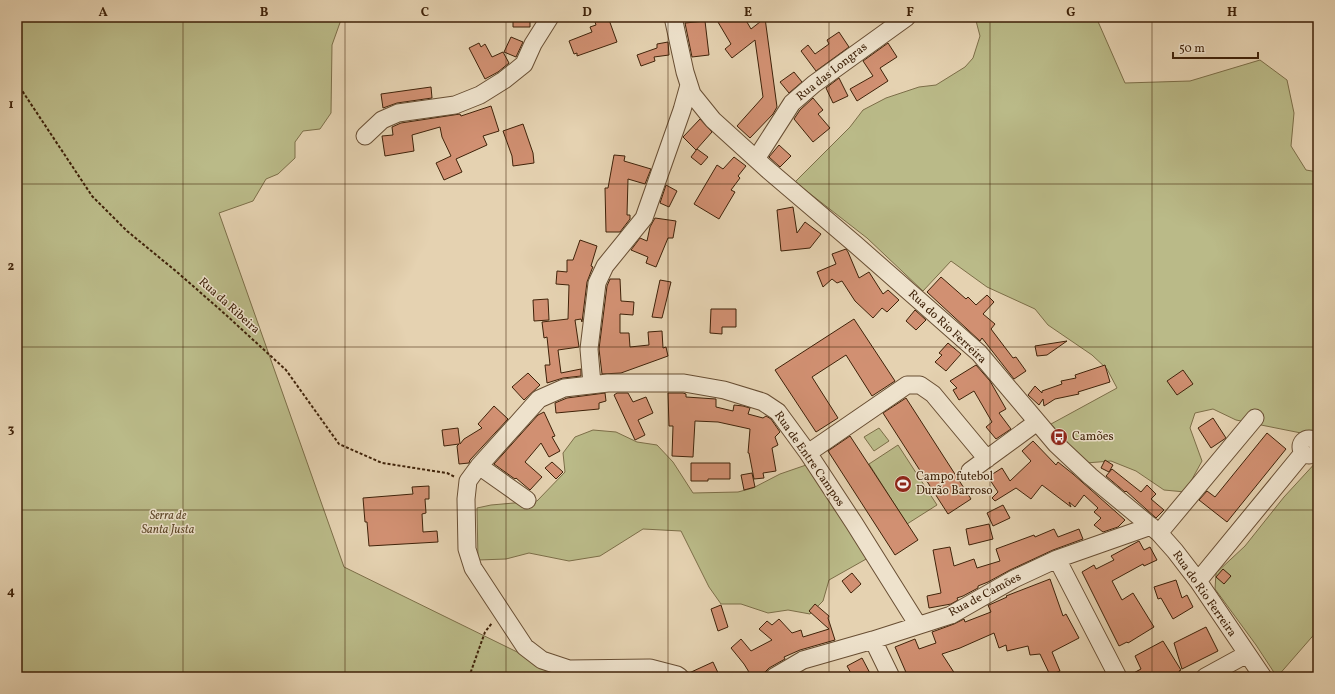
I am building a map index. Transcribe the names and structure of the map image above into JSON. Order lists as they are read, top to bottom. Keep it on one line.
{"streets":{"street":["Rua das Longras","Rua do Rio Ferreira","Rua de Entre Campos","Rua de Camões"],"path":["Rua da Ribeira"]},"crossings":[["Rua das Longras","Rua do Rio Ferreira"],["Rua da Ribeira","Rua de Entre Campos"],["Rua do Rio Ferreira","Rua de Camões"],["Rua de Entre Campos","Rua de Camões"]],"parks":["Serra de Santa Justa"],"places":{"bus stop":["Camões"],"sports":["Campo futebol Durão Barroso"]},"scale_bar":"50 m","grid":{"columns":["A","B","C","D","E","F","G","H"],"rows":["1","2","3","4"]}}
